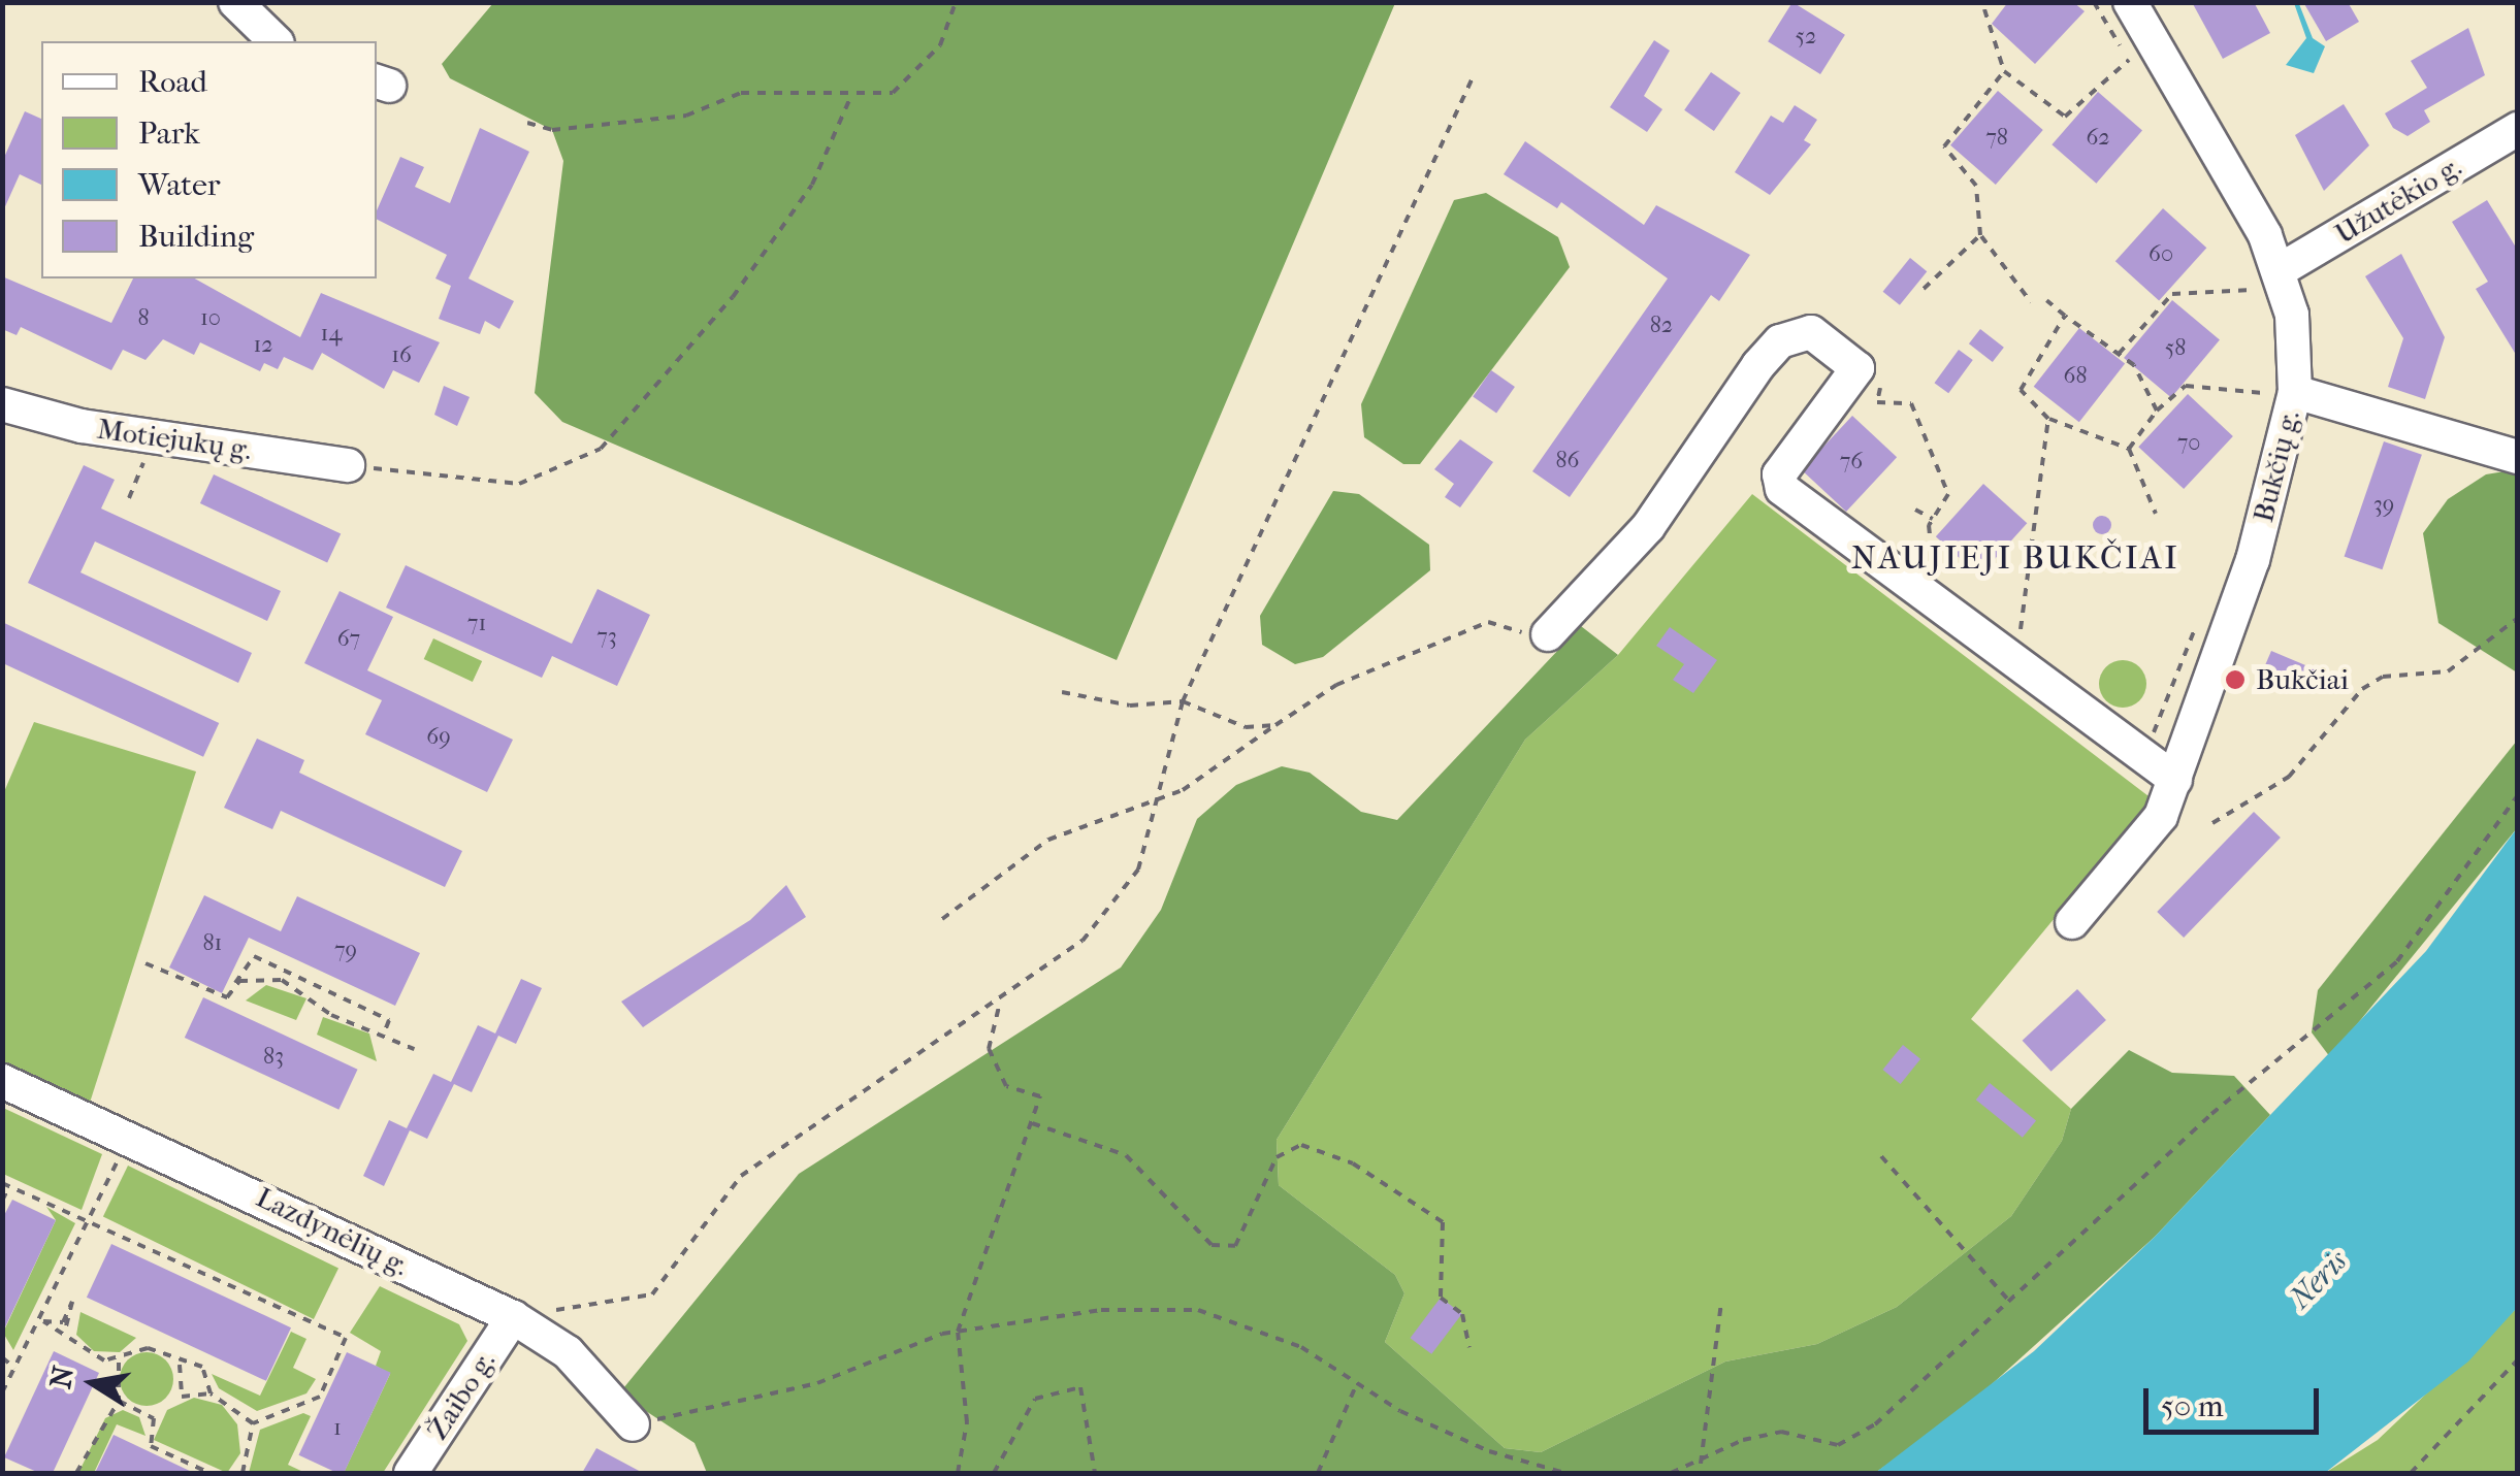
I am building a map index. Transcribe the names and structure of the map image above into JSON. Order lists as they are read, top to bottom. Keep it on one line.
{"streets":{"street":["Užutėkio g.","Motiejukų g.","Bukčių g.","Lazdynėlių g.","Žaibo g."]},"crossings":[["Užutėkio g.","Bukčių g."],["Lazdynėlių g.","Žaibo g."]],"districts":["NAUJIEJI BUKČIAI"],"water":["Neris"],"places":["Bukčiai"],"house_numbers":["52","78","62","60","8","10","82","14","12","58","16","68","70","86","76","39","71","73","67","69","81","79","83","1"],"legend":["Road","Park","Water","Building"],"scale_bar":"50 m","north":"left"}
